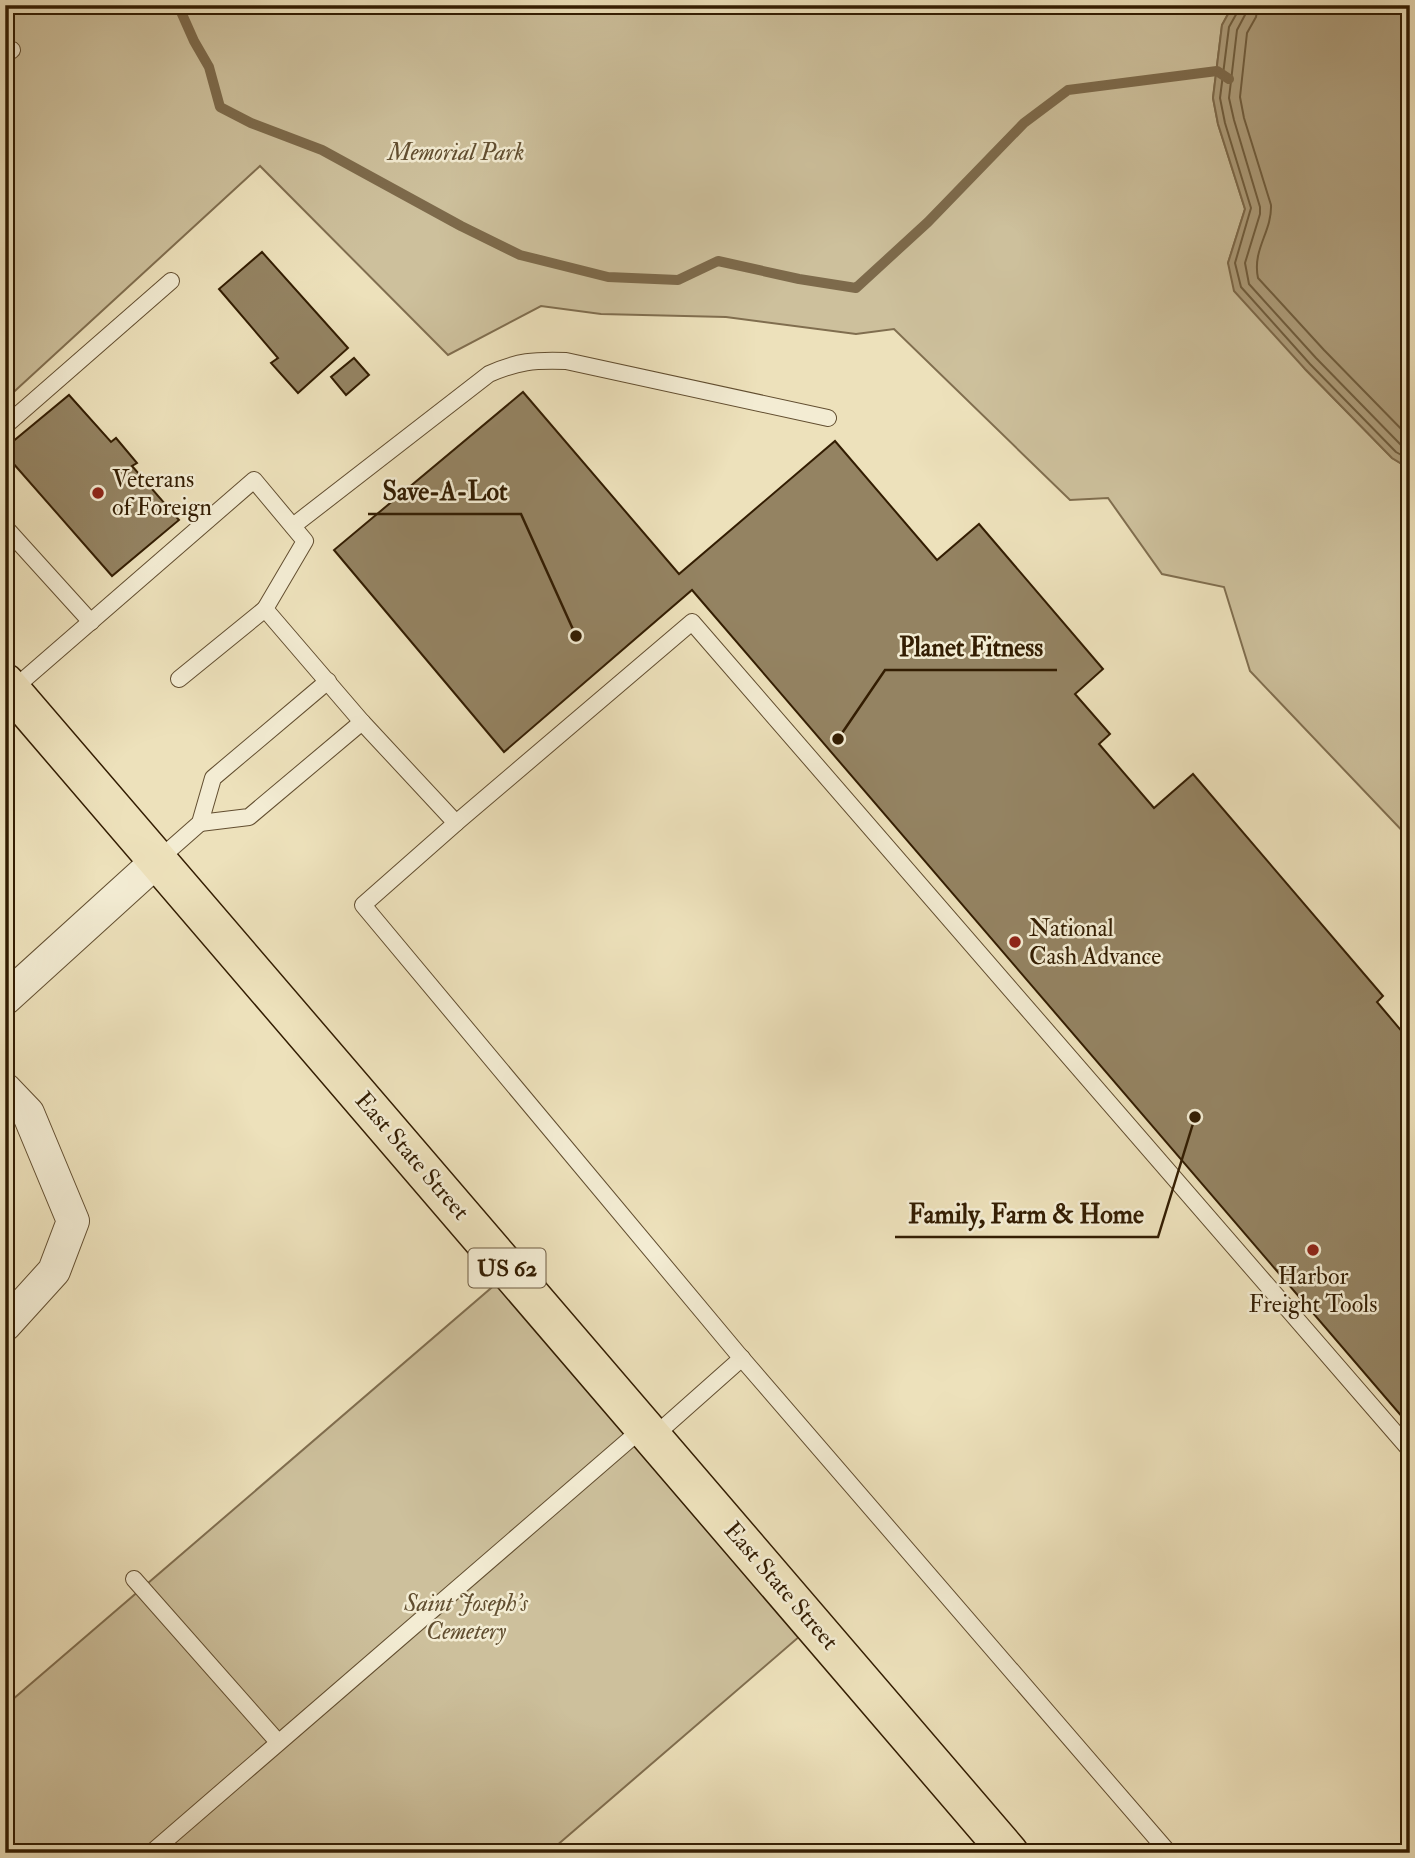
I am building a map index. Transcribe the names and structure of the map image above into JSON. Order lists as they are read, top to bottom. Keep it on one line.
{"streets":{"highway":["East State Street","US 62"]},"parks":["Memorial Park","Saint Joseph's Cemetery"],"places":["Veterans of Foreign","Save-A-Lot","Planet Fitness","National Cash Advance","Family, Farm & Home","Harbor Freight Tools"]}
